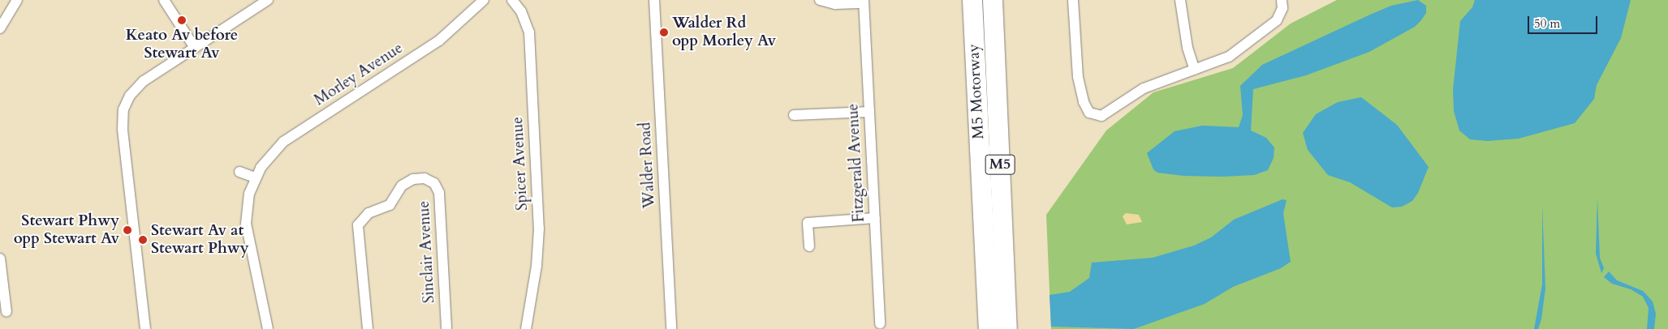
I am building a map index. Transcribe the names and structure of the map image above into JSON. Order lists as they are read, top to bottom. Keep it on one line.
{"streets":{"highway":["M5 Motorway","M5"],"street":["Morley Avenue","Fitzgerald Avenue","Spicer Avenue","Walder Road","Sinclair Avenue"]},"places":["Keato Av before Stewart Av","Walder Rd opp Morley Av","Stewart Phwy opp Stewart Av","Stewart Av at Stewart Phwy"],"scale_bar":"50 m"}
